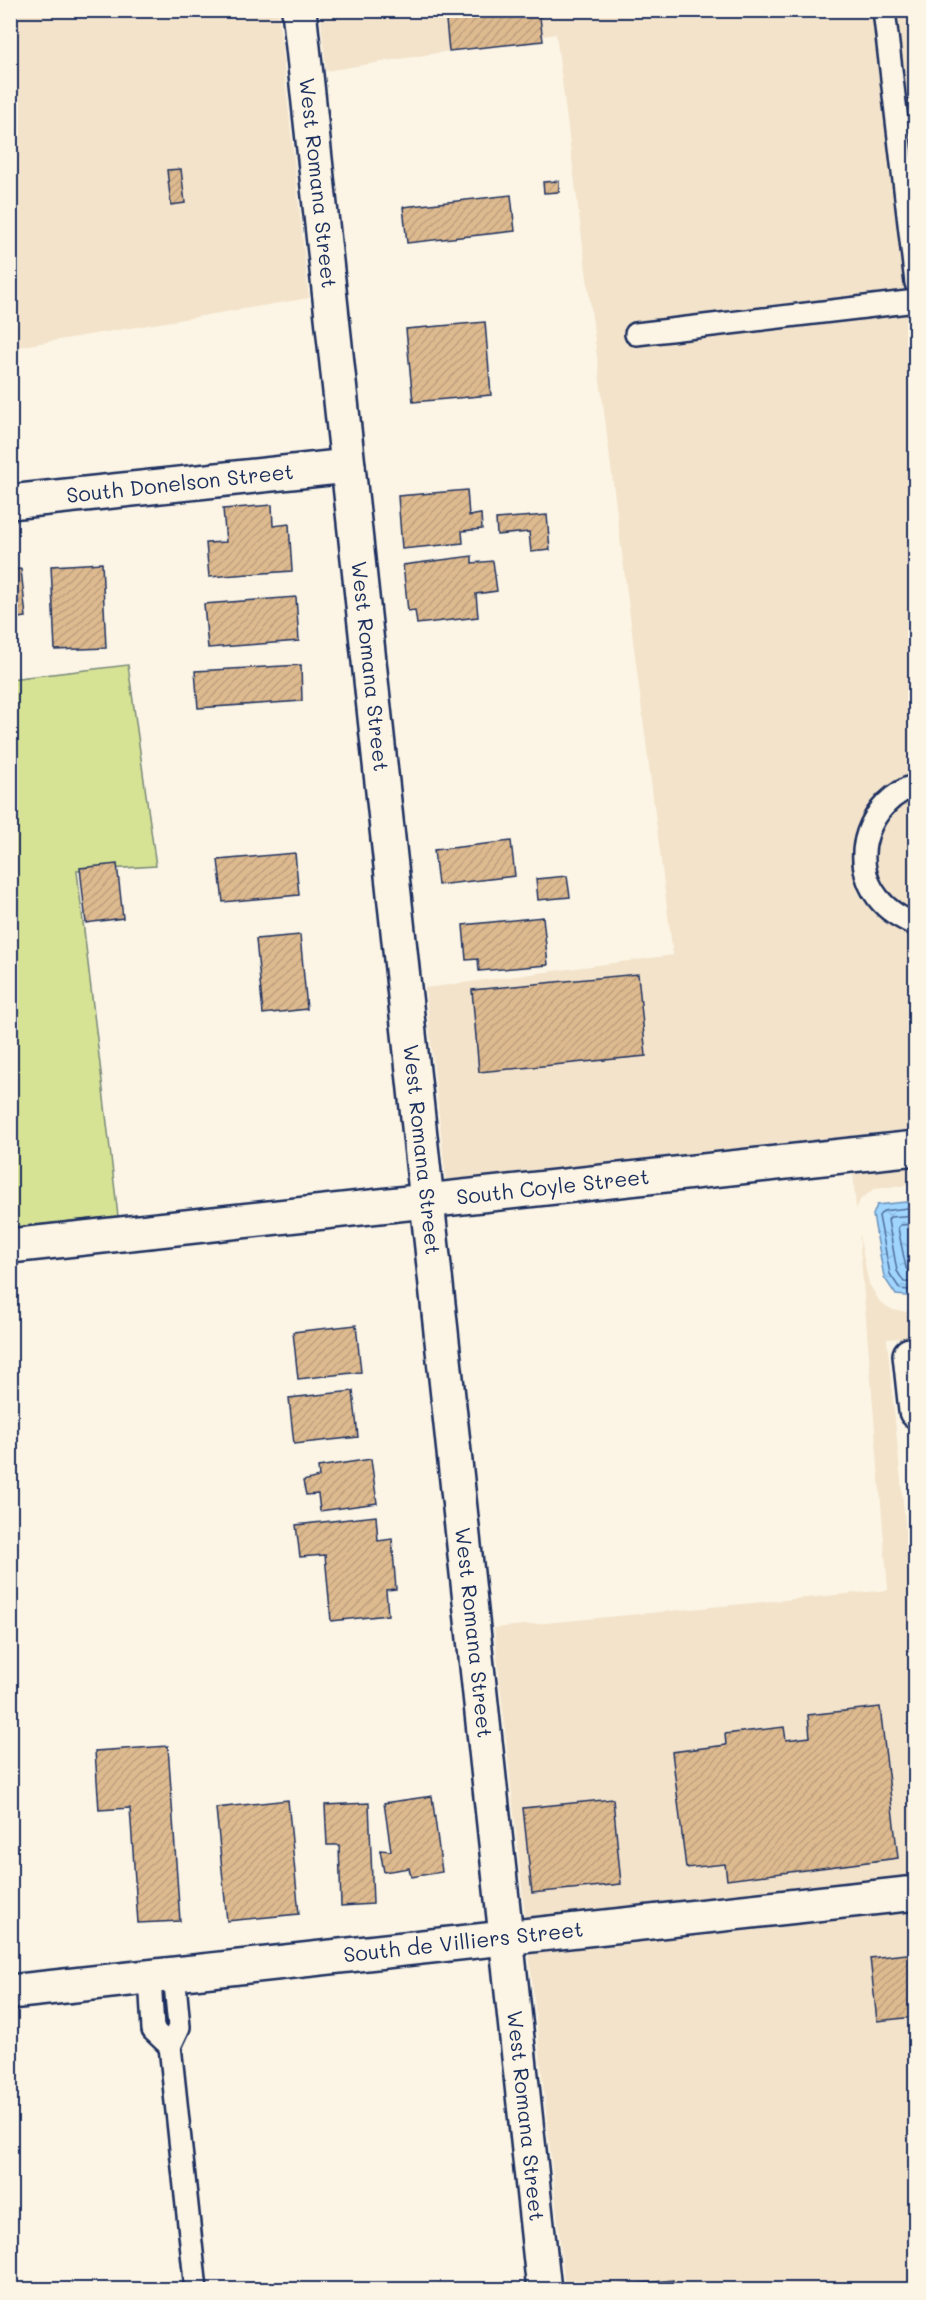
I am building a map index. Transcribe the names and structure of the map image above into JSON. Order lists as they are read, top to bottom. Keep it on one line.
{"streets":{"street":["West Romana Street","South Donelson Street","South Coyle Street","South de Villiers Street"]},"crossings":[["West Romana Street","South Donelson Street"],["West Romana Street","South Coyle Street"],["West Romana Street","South de Villiers Street"]]}
